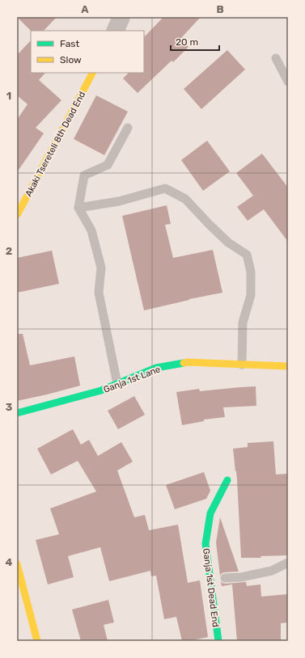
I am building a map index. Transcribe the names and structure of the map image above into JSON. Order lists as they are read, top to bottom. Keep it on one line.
{"streets":{"street":["Akaki Tsereteli 8th Dead End","Ganja 1st Lane","Ganja 1st Dead End"]},"legend":["Fast","Slow"],"scale_bar":"20 m","grid":{"columns":["A","B"],"rows":["1","2","3","4"]}}
